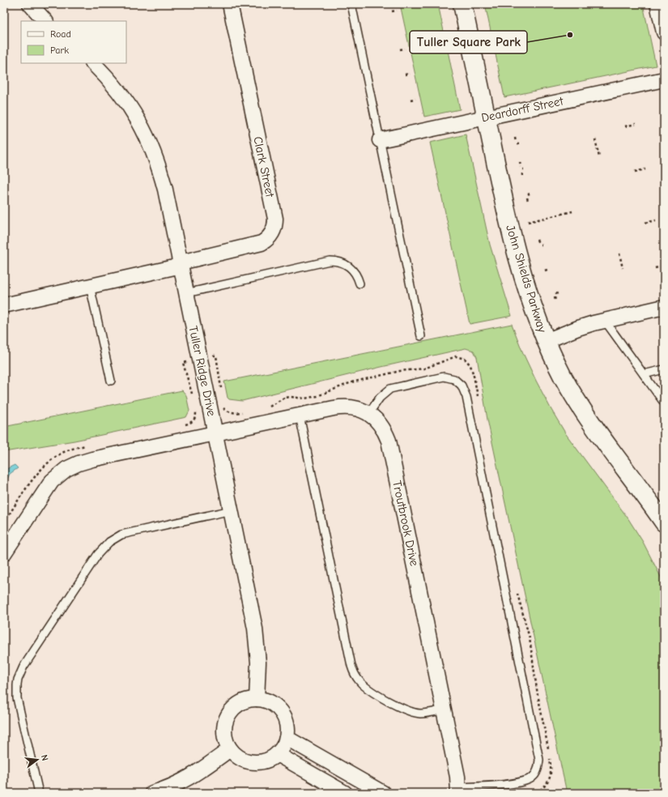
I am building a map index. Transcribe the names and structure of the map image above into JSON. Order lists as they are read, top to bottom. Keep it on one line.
{"streets":{"street":["Deardorff Street","Clark Street","John Shields Parkway","Tuller Ridge Drive","Troutbrook Drive"]},"crossings":[["Deardorff Street","John Shields Parkway"],["Clark Street","Tuller Ridge Drive"],["Tuller Ridge Drive","Troutbrook Drive"]],"places":["Tuller Square Park"],"legend":["Road","Park"],"north":"right"}
